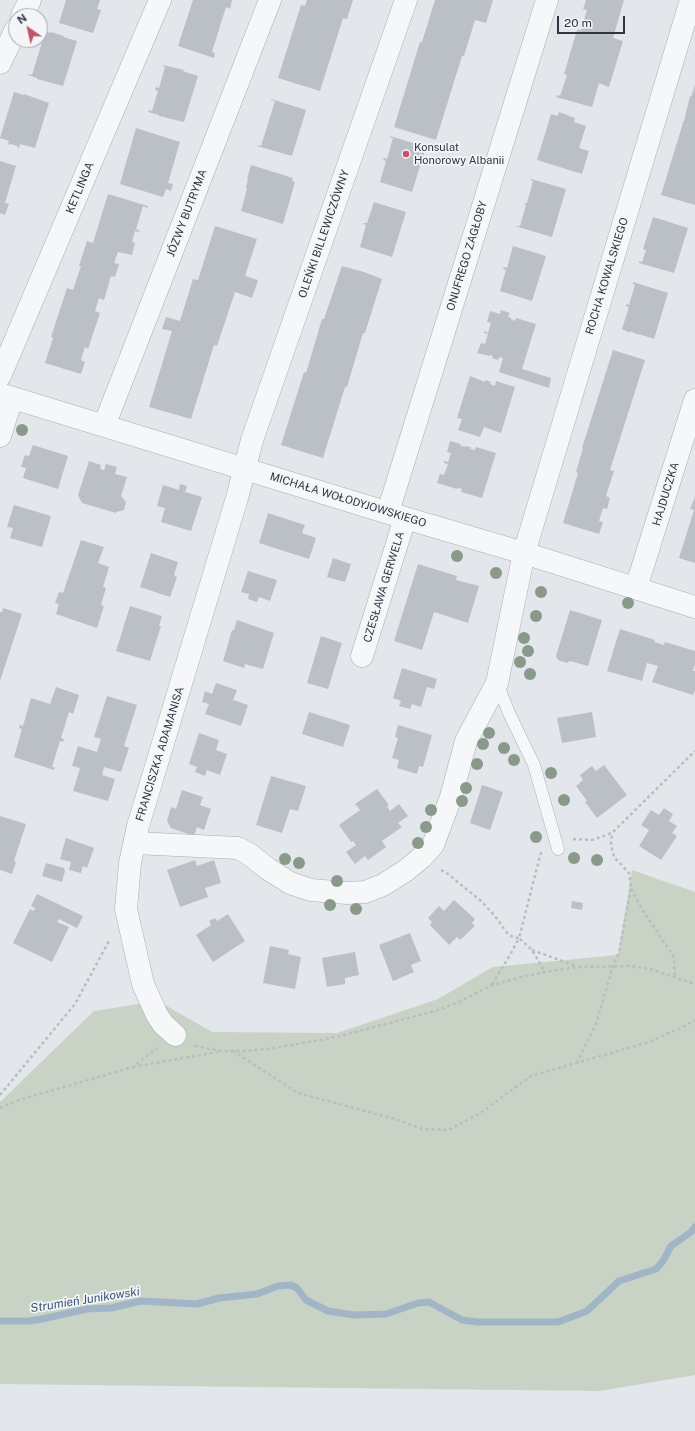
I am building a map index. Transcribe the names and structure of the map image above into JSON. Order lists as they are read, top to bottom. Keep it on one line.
{"streets":{"street":["KETLINGA","JÓZWY BUTRYMA","OLEŃKI BILLEWICZÓWNY","ONUFREGO ZAGŁOBY","ROCHA KOWALSKIEGO","HAJDUCZKA","MICHAŁA WOŁODYJOWSKIEGO","CZESŁAWA GERWELA","FRANCISZKA ADAMANISA"]},"crossings":[["JÓZWY BUTRYMA","MICHAŁA WOŁODYJOWSKIEGO"],["OLEŃKI BILLEWICZÓWNY","MICHAŁA WOŁODYJOWSKIEGO"],["OLEŃKI BILLEWICZÓWNY","FRANCISZKA ADAMANISA"],["ONUFREGO ZAGŁOBY","MICHAŁA WOŁODYJOWSKIEGO"],["ONUFREGO ZAGŁOBY","CZESŁAWA GERWELA"],["ROCHA KOWALSKIEGO","MICHAŁA WOŁODYJOWSKIEGO"],["ROCHA KOWALSKIEGO","FRANCISZKA ADAMANISA"],["HAJDUCZKA","MICHAŁA WOŁODYJOWSKIEGO"],["MICHAŁA WOŁODYJOWSKIEGO","CZESŁAWA GERWELA"],["MICHAŁA WOŁODYJOWSKIEGO","FRANCISZKA ADAMANISA"]],"water":["Strumień Junikowski"],"places":["Konsulat Honorowy Albanii"],"scale_bar":"20 m","north":"top left"}
